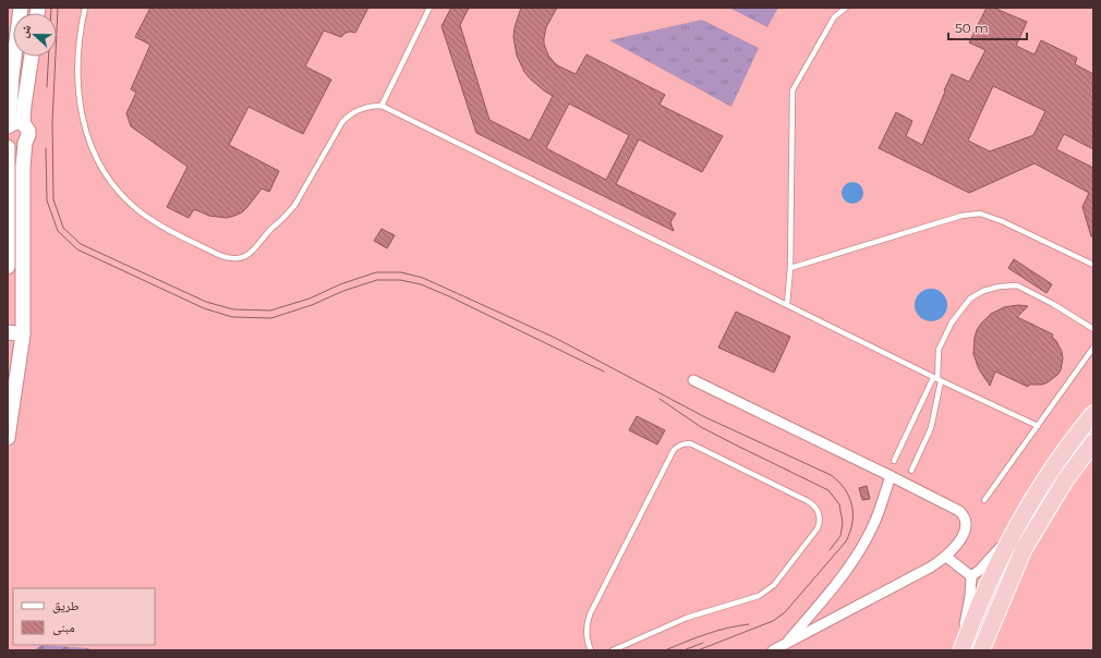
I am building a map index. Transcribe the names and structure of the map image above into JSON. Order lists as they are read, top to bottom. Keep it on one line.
{"legend":["طريق","مبنى"],"scale_bar":"50 m","north":"left"}
